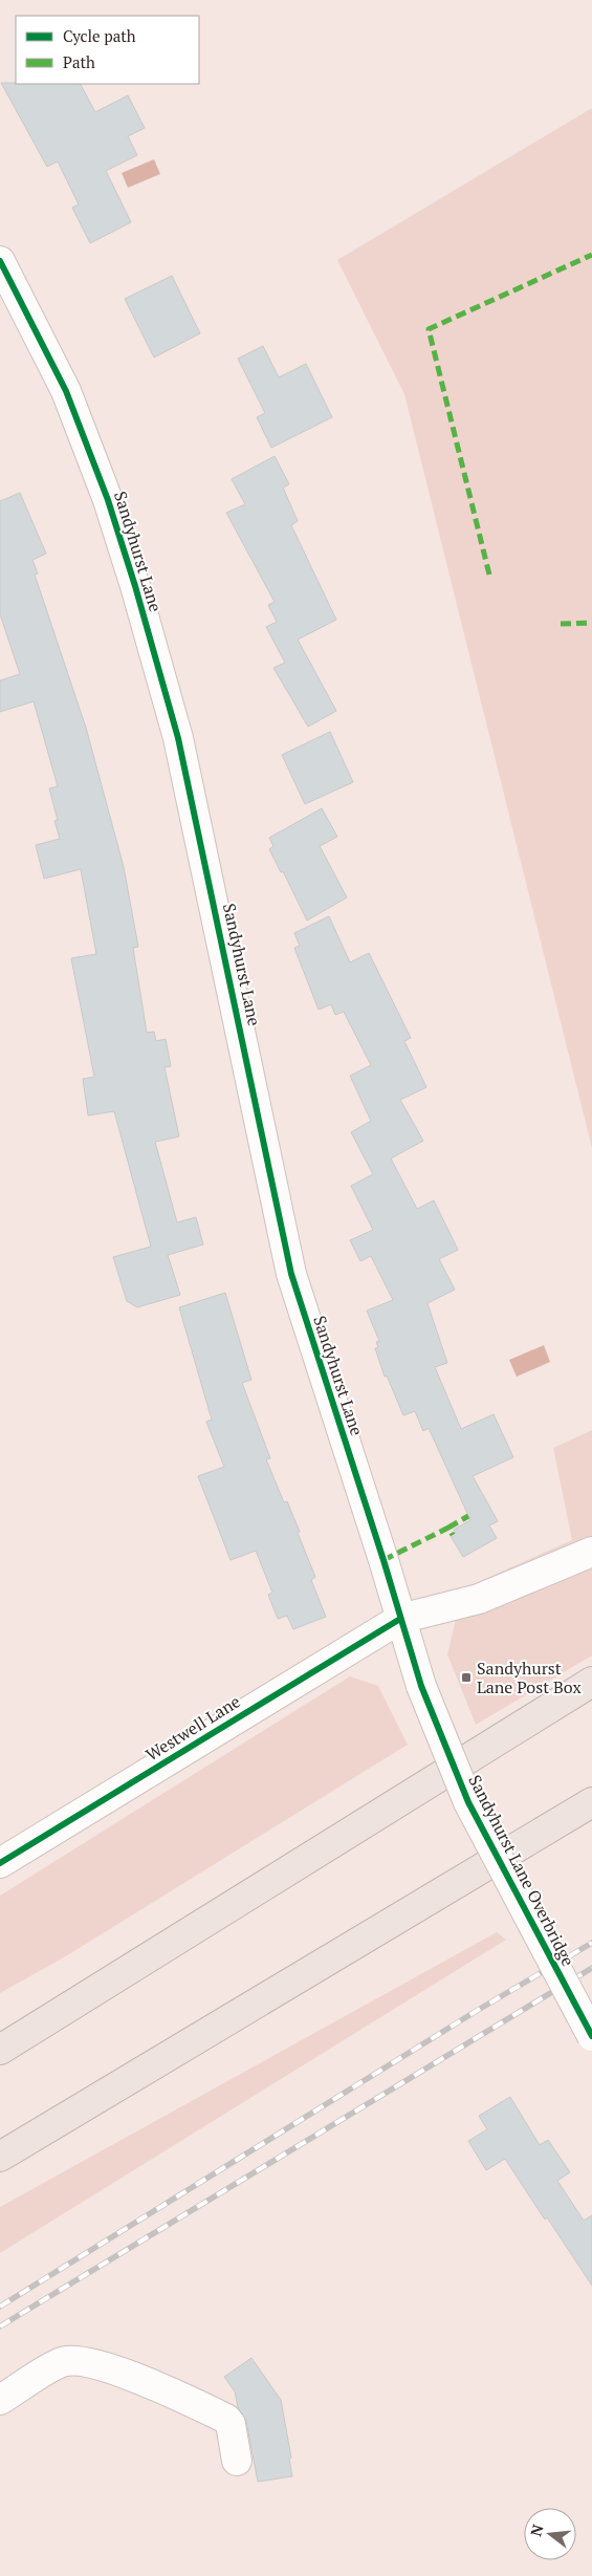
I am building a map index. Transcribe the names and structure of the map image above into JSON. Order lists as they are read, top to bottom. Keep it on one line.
{"streets":{"street":["Sandyhurst Lane","Westwell Lane","Sandyhurst Lane Overbridge"]},"crossings":[["Sandyhurst Lane","Westwell Lane"],["Sandyhurst Lane","Sandyhurst Lane Overbridge"]],"places":{"transit":["Sandyhurst Lane Post Box"]},"legend":["Cycle path","Path"],"north":"left"}
